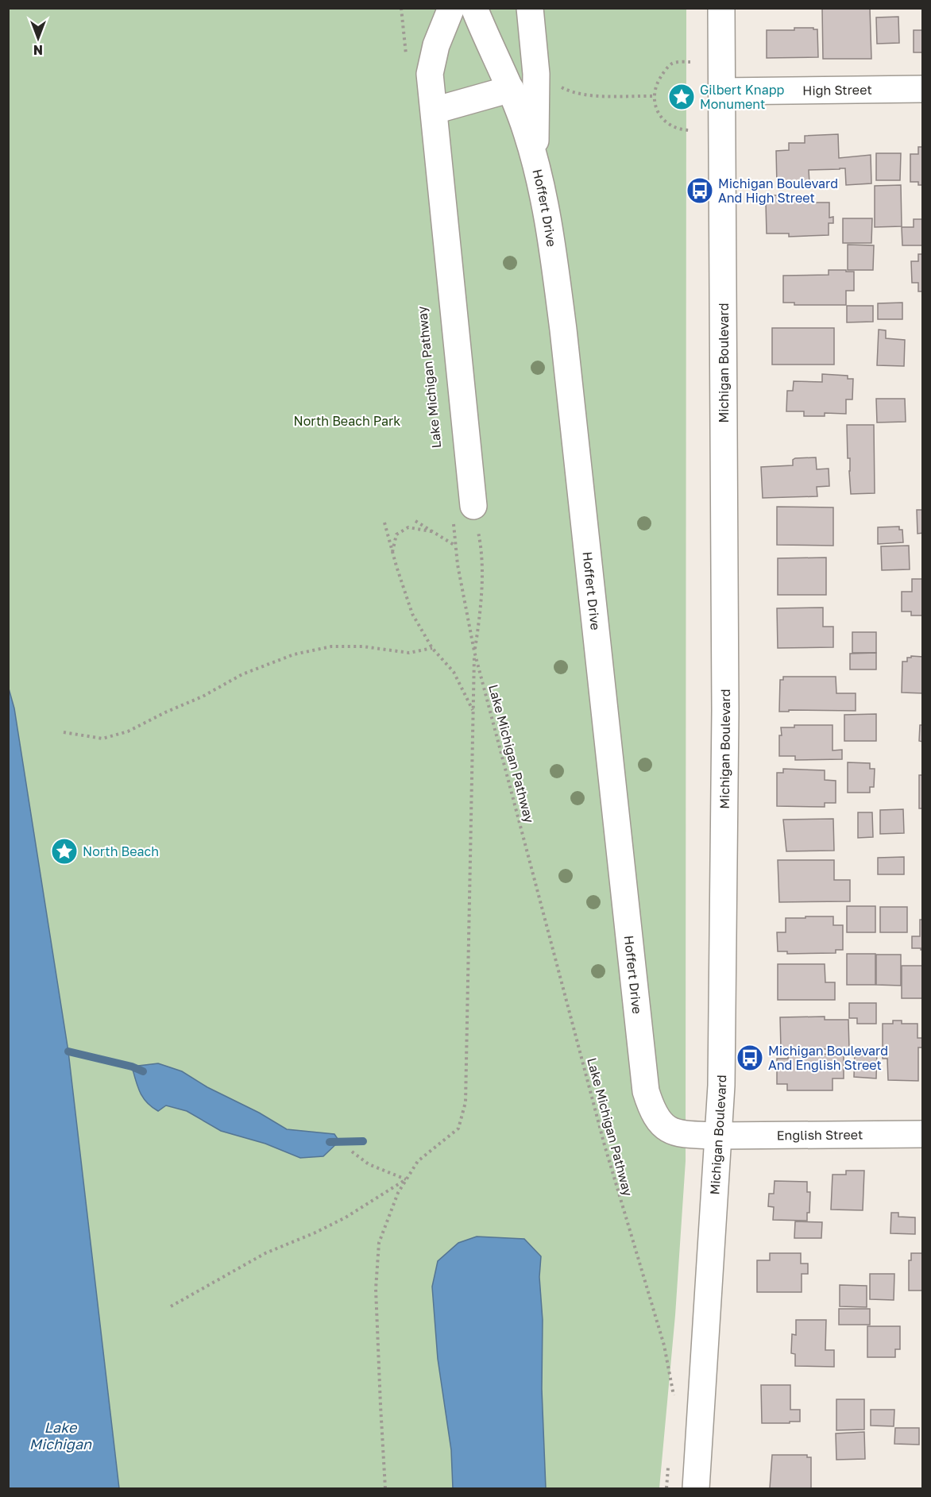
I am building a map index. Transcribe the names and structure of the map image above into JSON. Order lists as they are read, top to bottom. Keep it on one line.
{"streets":{"street":["High Street","Hoffert Drive","Michigan Boulevard","English Street"],"path":["Lake Michigan Pathway"]},"crossings":[["High Street","Michigan Boulevard"],["Hoffert Drive","Michigan Boulevard"],["Hoffert Drive","English Street"],["Michigan Boulevard","English Street"]],"water":["Lake Michigan"],"parks":["North Beach Park"],"places":{"place":["Gilbert Knapp Monument","North Beach"],"bus stop":["Michigan Boulevard And High Street","Michigan Boulevard And English Street"]},"north":"bottom"}
